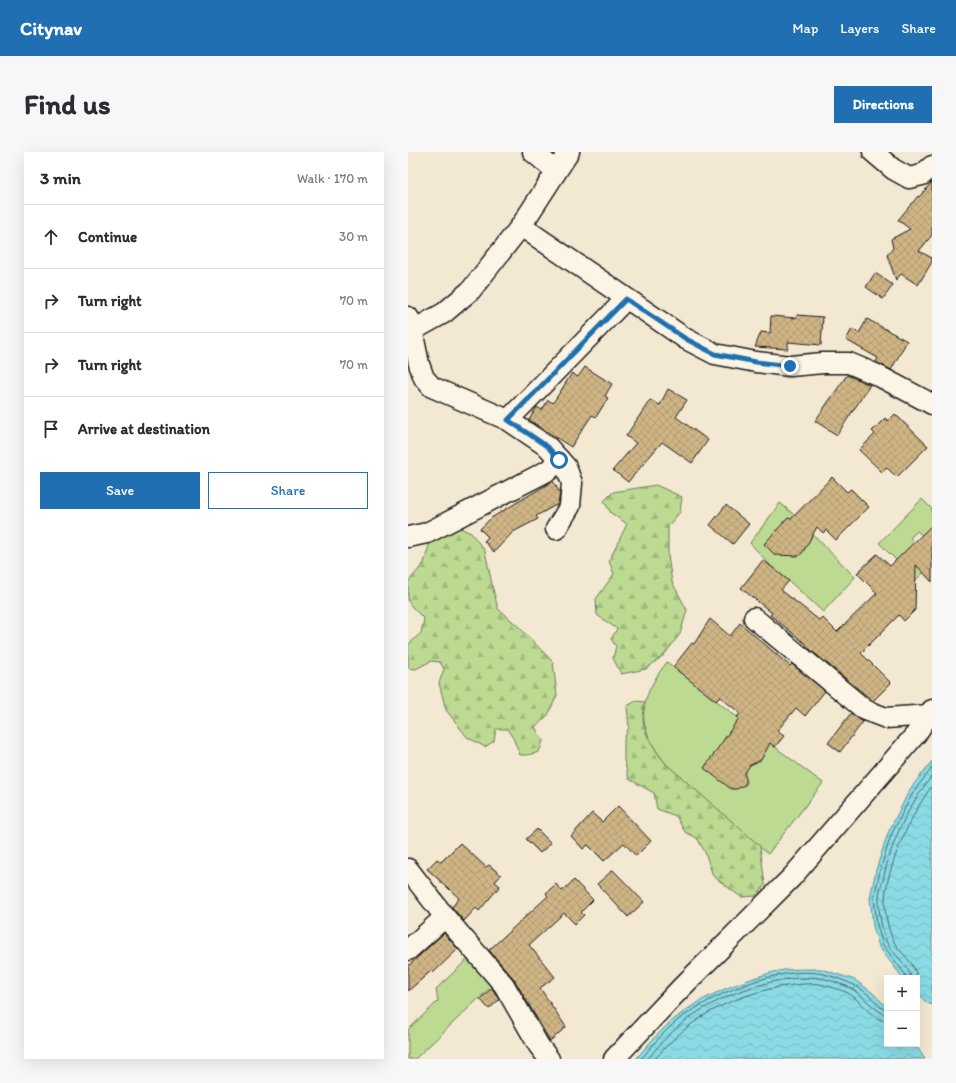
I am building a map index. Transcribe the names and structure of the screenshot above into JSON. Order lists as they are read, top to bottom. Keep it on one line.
{"page":{"header":"Citynav","nav":["Map","Layers","Share"],"buttons":["Directions",["Save","Share"]],"title":"Find us","heading":["3 min","Walk · 170 m"],"list":[["Continue","30 m"],["Turn right","70 m"],["Turn right","70 m"],"Arrive at destination"],"map_buttons":["+","−"]}}
